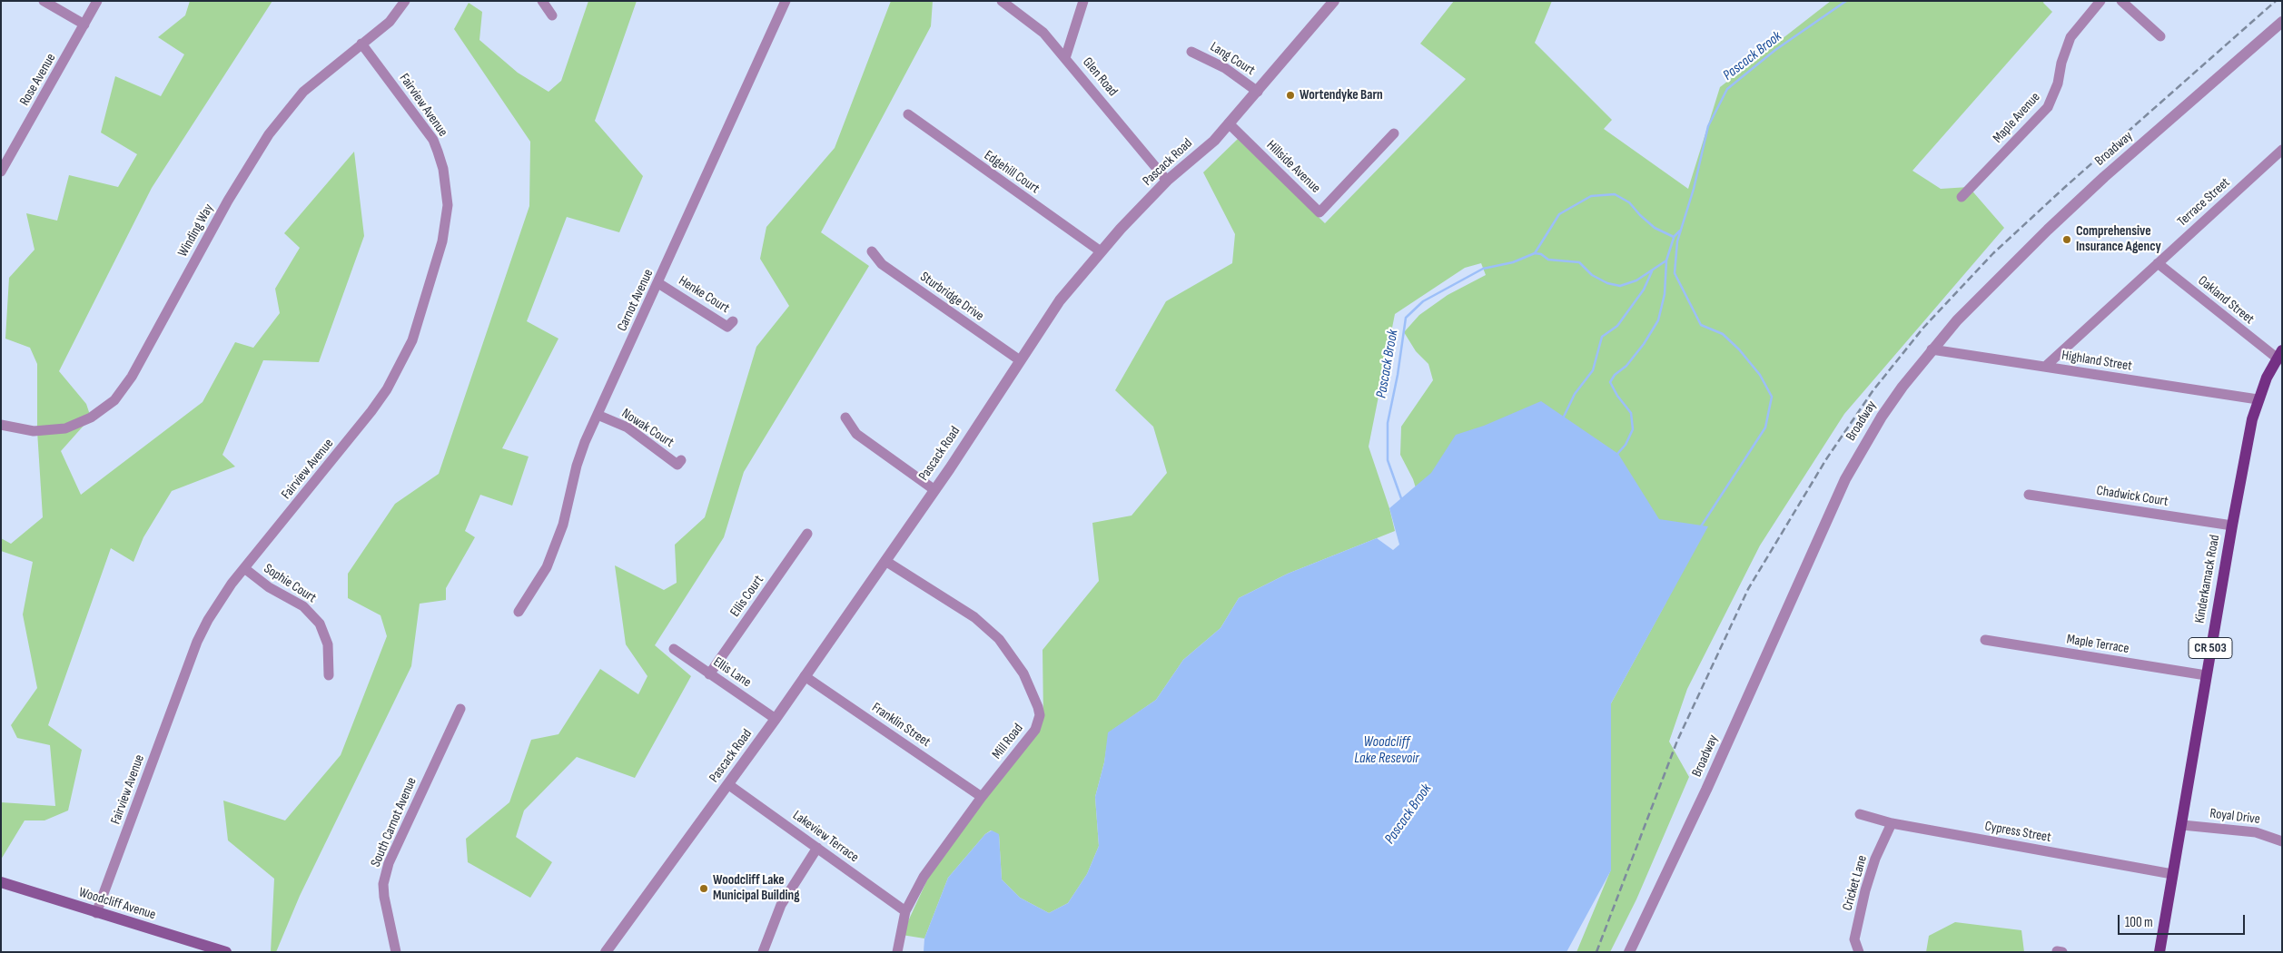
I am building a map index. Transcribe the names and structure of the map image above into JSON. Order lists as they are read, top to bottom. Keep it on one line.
{"streets":{"main road":["Kinderkamack Road","CR 503","Woodcliff Avenue"],"street":["Lang Court","Glen Road","Rose Avenue","Fairview Avenue","Maple Avenue","Broadway","Pascack Road","Hillside Avenue","Edgehill Court","Terrace Street","Winding Way","Henke Court","Sturbridge Drive","Carnot Avenue","Oakland Street","Highland Street","Nowak Court","Chadwick Court","Sophie Court","Ellis Court","Maple Terrace","Ellis Lane","Franklin Street","Mill Road","Royal Drive","South Carnot Avenue","Cypress Street","Lakeview Terrace","Cricket Lane"]},"crossings":[["Lang Court","Pascack Road"],["Glen Road","Pascack Road"],["Fairview Avenue","Winding Way"],["Fairview Avenue","Sophie Court"],["Fairview Avenue","Woodcliff Avenue"],["Broadway","Highland Street"],["Pascack Road","Hillside Avenue"],["Pascack Road","Edgehill Court"],["Pascack Road","Sturbridge Drive"],["Pascack Road","Ellis Lane"],["Pascack Road","Franklin Street"],["Pascack Road","Mill Road"],["Pascack Road","Lakeview Terrace"],["Terrace Street","Oakland Street"],["Terrace Street","Highland Street"],["Henke Court","Carnot Avenue"],["Carnot Avenue","Nowak Court"],["Oakland Street","Kinderkamack Road"],["Highland Street","Kinderkamack Road"],["Chadwick Court","Kinderkamack Road"],["Kinderkamack Road","Maple Terrace"],["Kinderkamack Road","Royal Drive"],["Kinderkamack Road","Cypress Street"],["Ellis Court","Ellis Lane"],["Franklin Street","Mill Road"],["Mill Road","Lakeview Terrace"],["Cypress Street","Cricket Lane"]],"water":["Pascack Brook","Woodcliff Lake Resevoir"],"places":["Wortendyke Barn","Comprehensive Insurance Agency","Woodcliff Lake Municipal Building"],"scale_bar":"100 m"}
